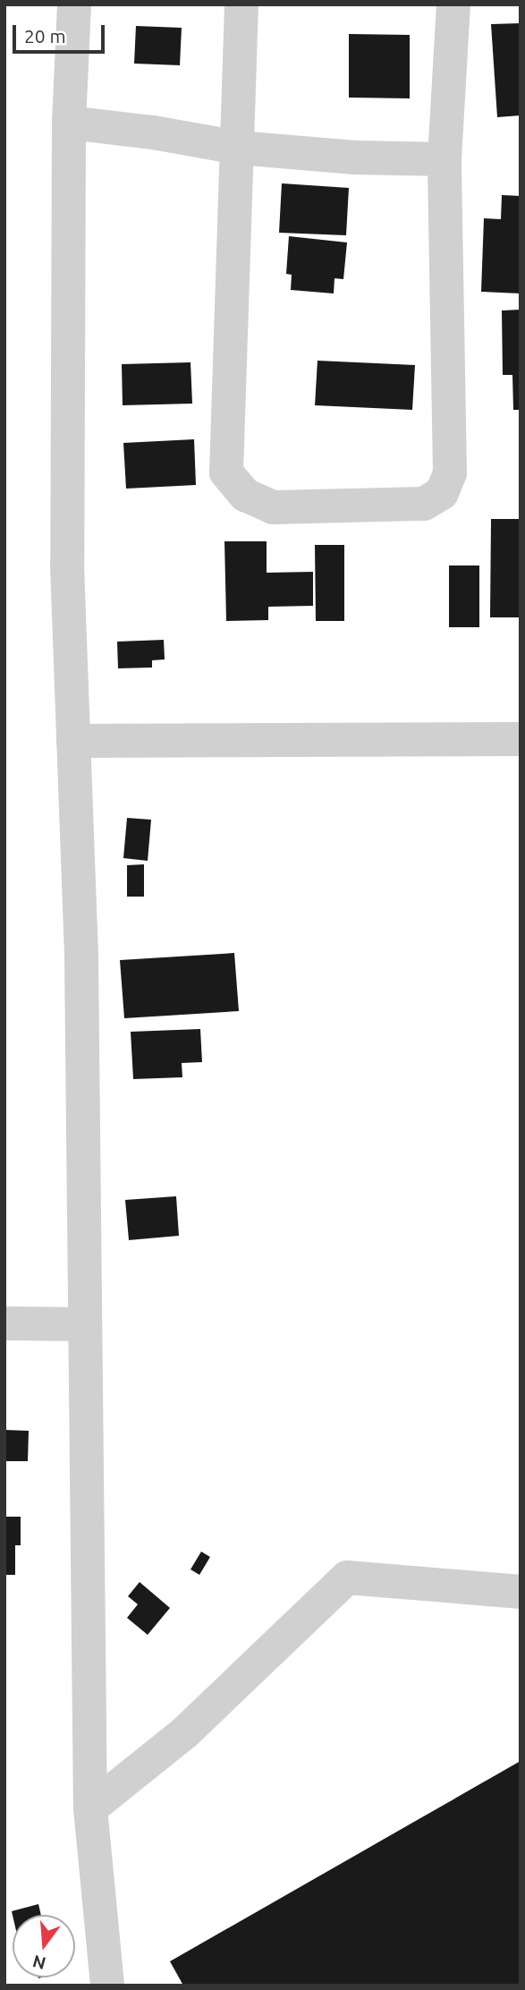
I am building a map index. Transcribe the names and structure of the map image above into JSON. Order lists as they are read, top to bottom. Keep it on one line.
{"scale_bar":"20 m","north":"bottom"}
